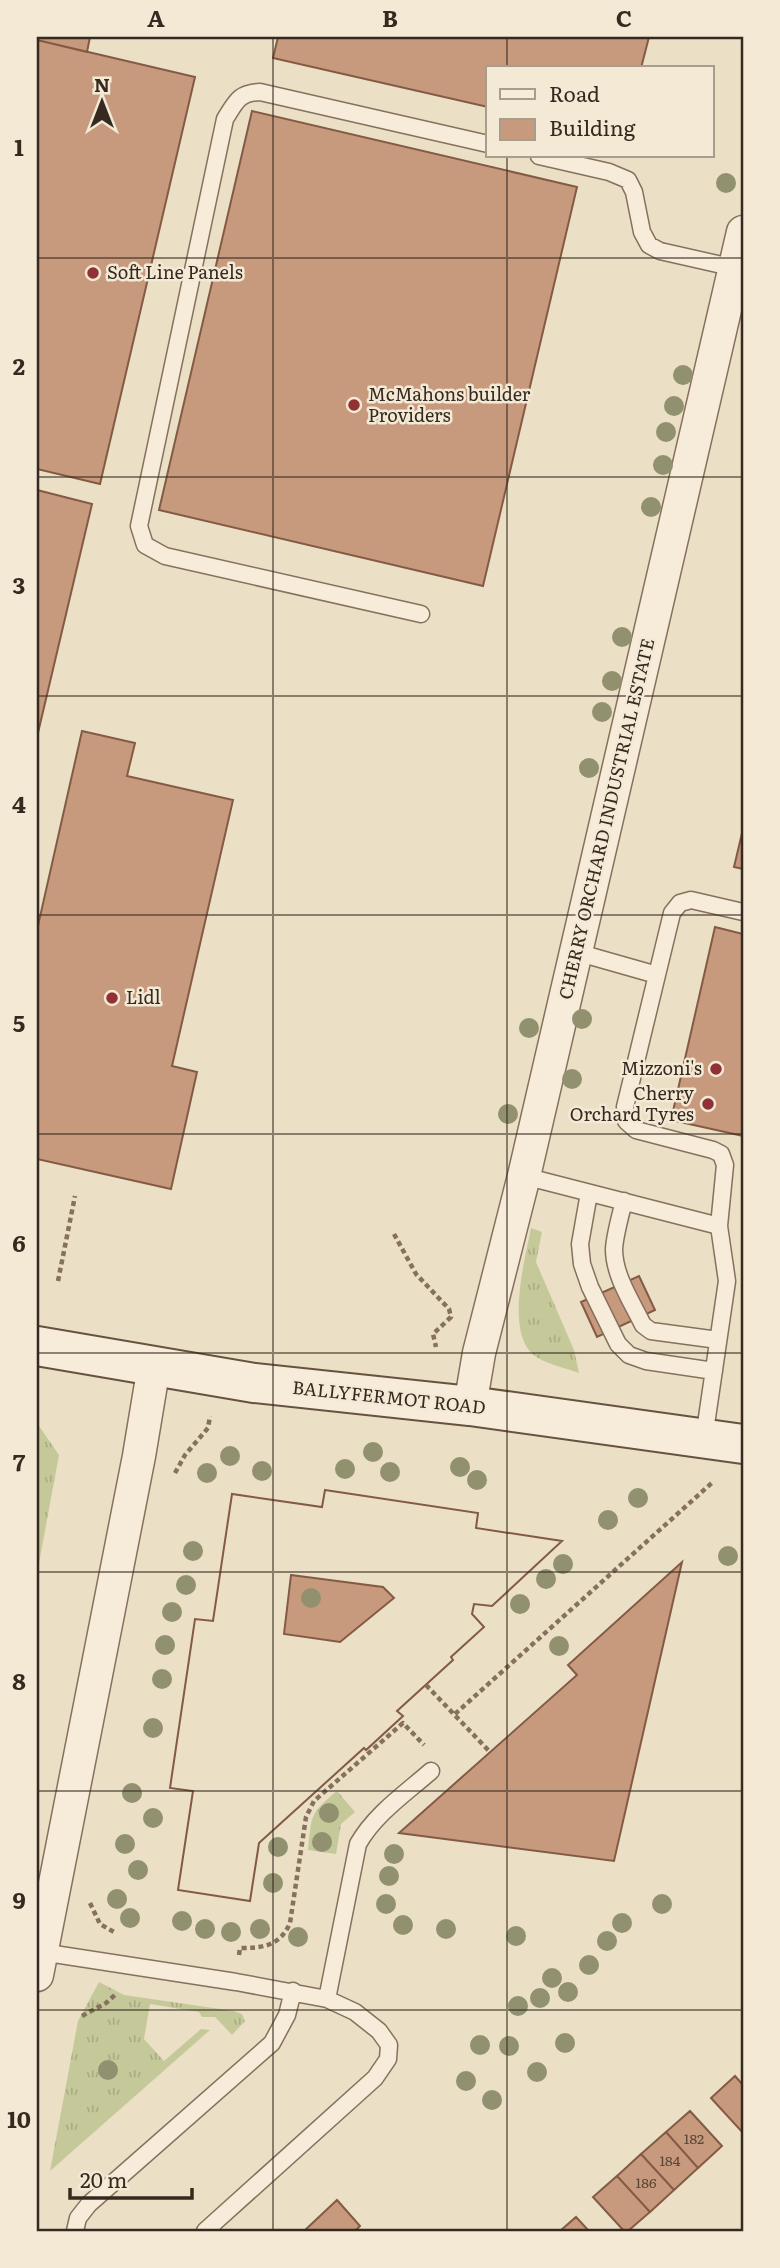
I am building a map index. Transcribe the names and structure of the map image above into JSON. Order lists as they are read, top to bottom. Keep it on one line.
{"streets":{"main road":["BALLYFERMOT ROAD"],"street":["CHERRY ORCHARD INDUSTRIAL ESTATE"]},"crossings":[["CHERRY ORCHARD INDUSTRIAL ESTATE","BALLYFERMOT ROAD"]],"places":["Soft Line Panels","McMahons builder Providers","Lidl","Mizzoni's","Cherry Orchard Tyres"],"house_numbers":["182","184","186"],"legend":["Road","Building"],"scale_bar":"20 m","north":"top","grid":{"columns":["A","B","C"],"rows":["1","2","3","4","5","6","7","8","9","10"]}}
